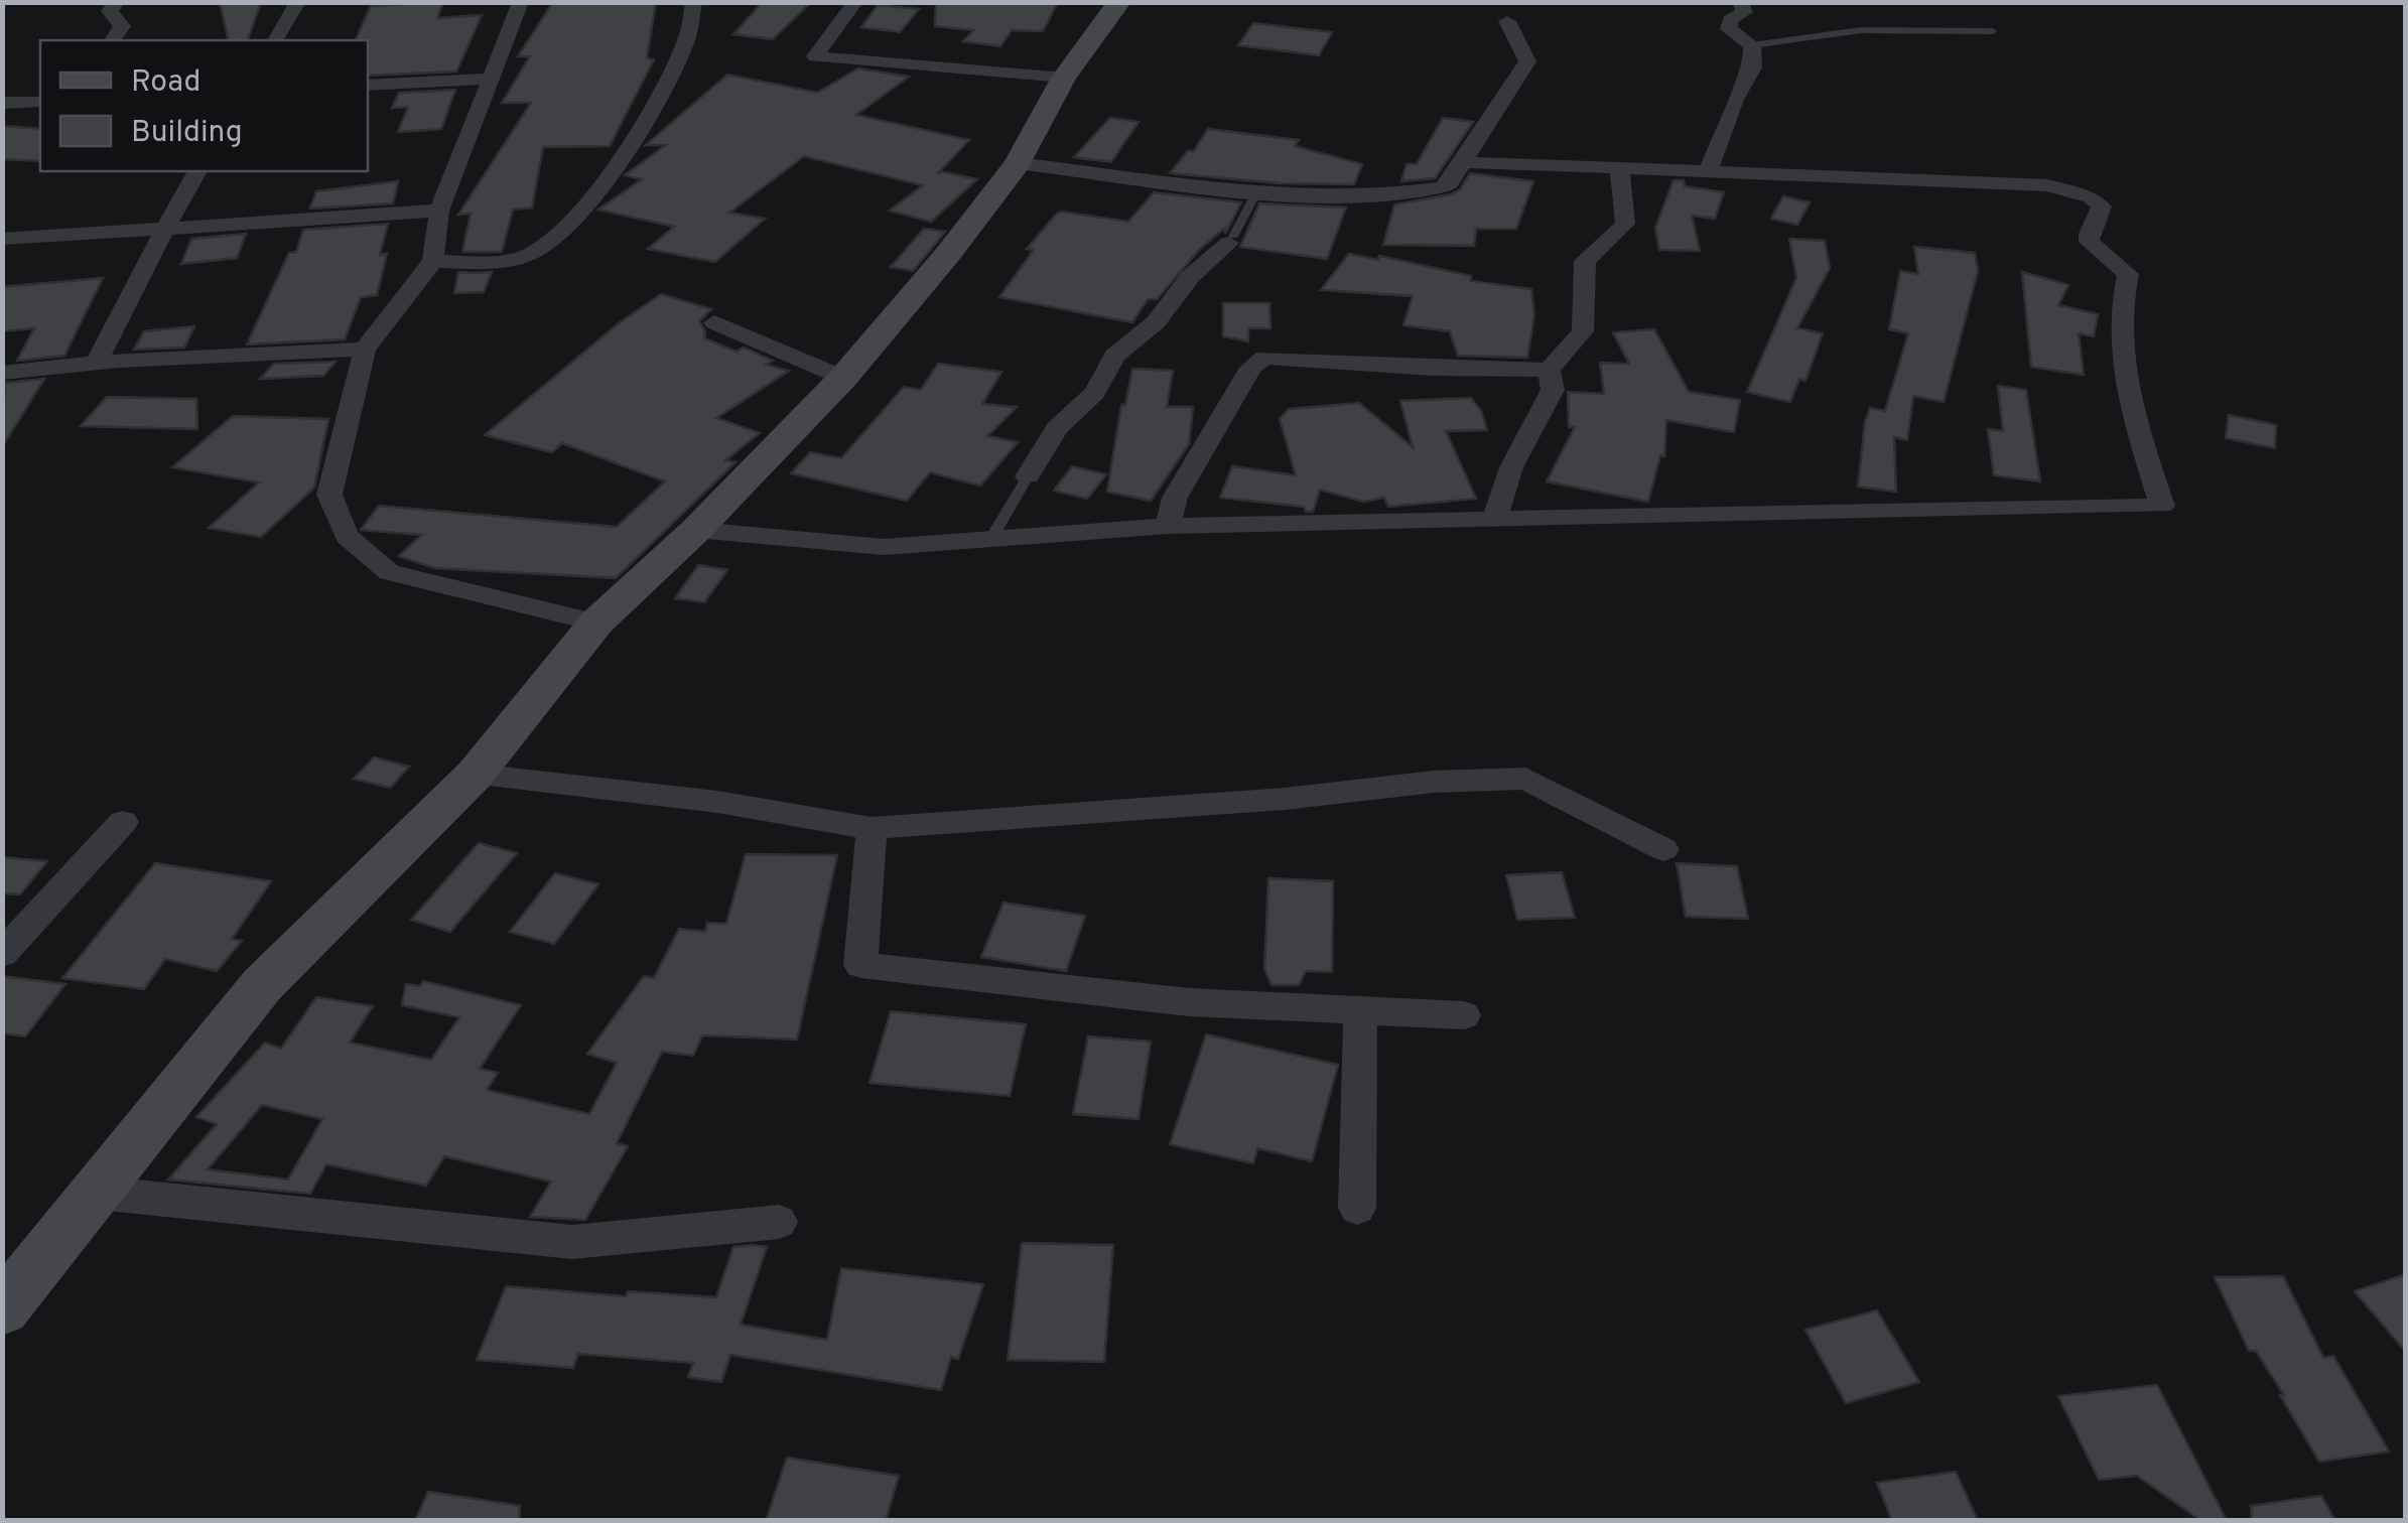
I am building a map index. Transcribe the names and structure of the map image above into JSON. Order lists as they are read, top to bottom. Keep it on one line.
{"legend":["Road","Building"]}
